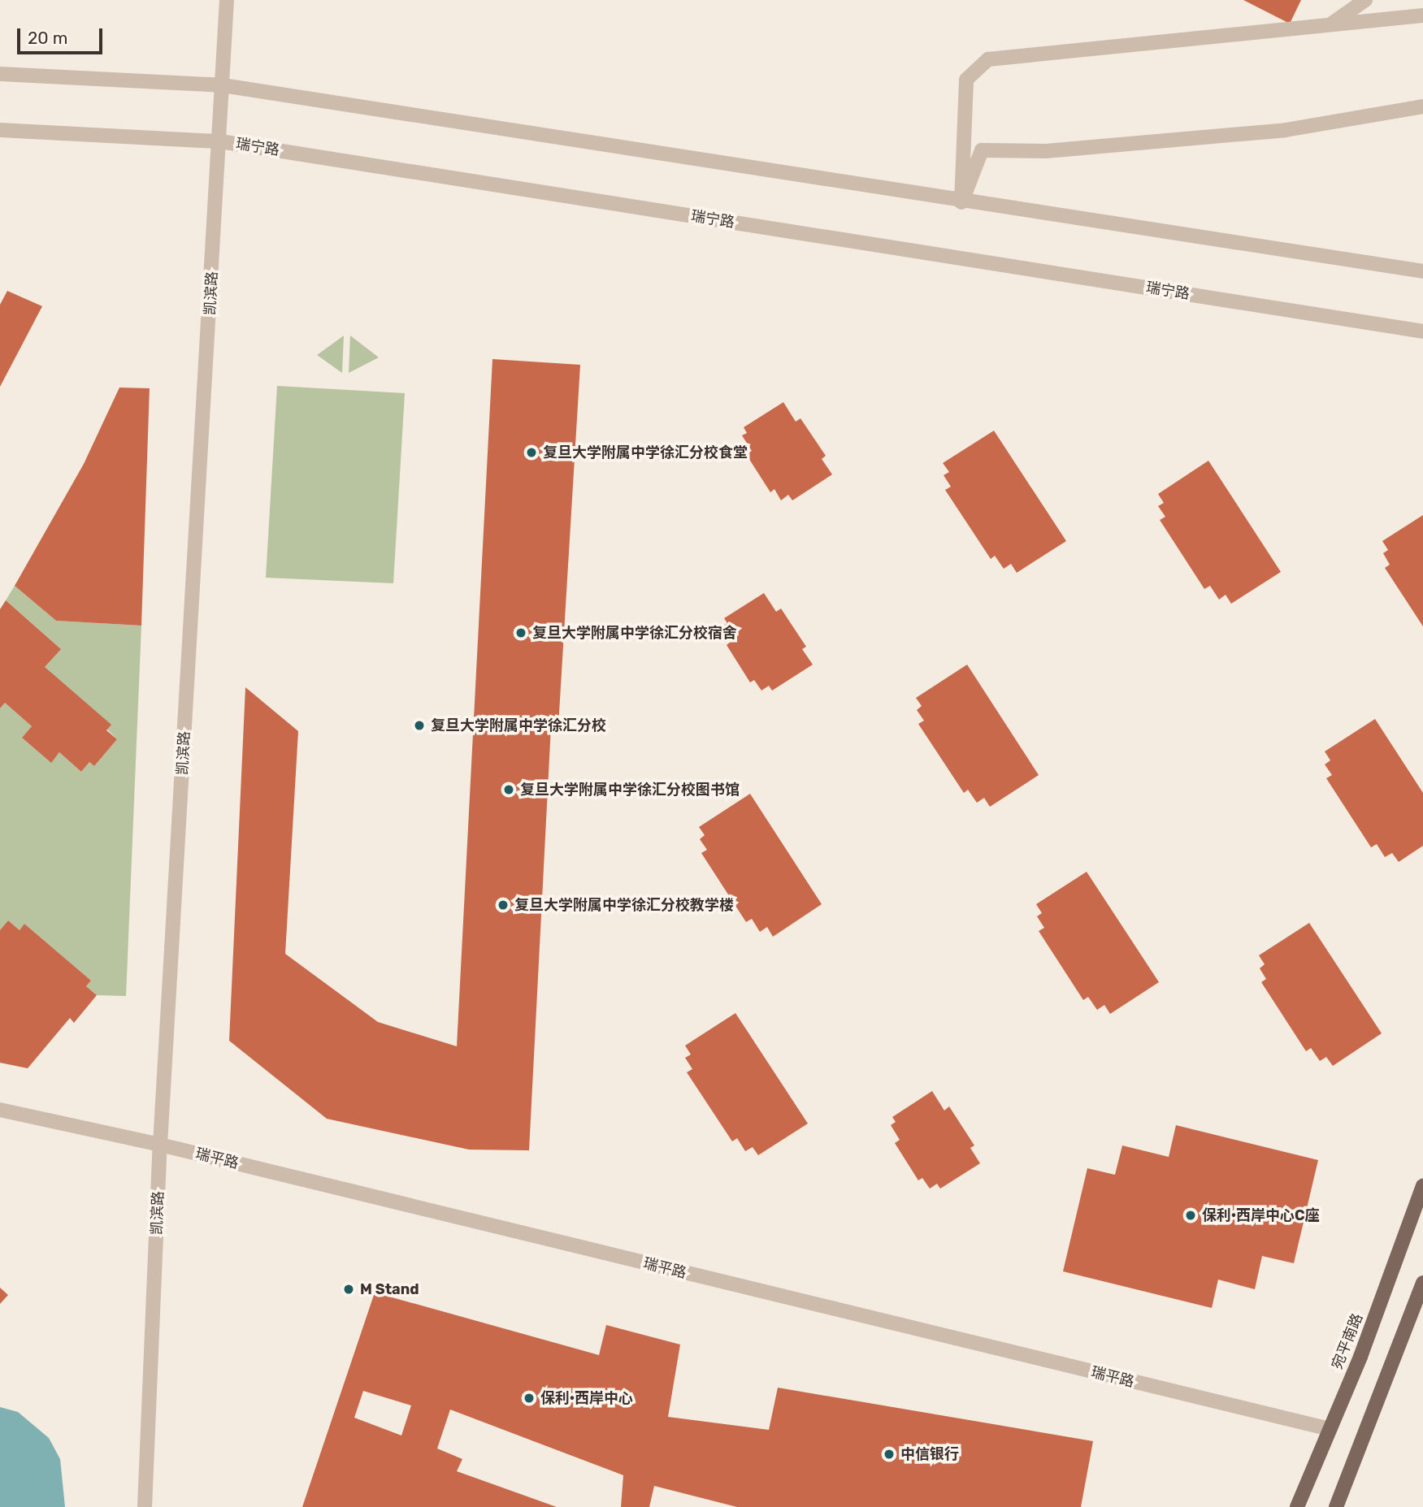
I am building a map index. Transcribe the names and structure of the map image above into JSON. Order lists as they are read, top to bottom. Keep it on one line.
{"streets":{"main road":["宛平南路"],"street":["瑞宁路","凯滨路","瑞平路"]},"crossings":[["瑞宁路","凯滨路"],["凯滨路","瑞平路"],["瑞平路","宛平南路"]],"places":["复旦大学附属中学徐汇分校食堂","复旦大学附属中学徐汇分校宿舍","复旦大学附属中学徐汇分校","复旦大学附属中学徐汇分校图书馆","复旦大学附属中学徐汇分校教学楼","保利·西岸中心C座","M Stand","保利·西岸中心","中信银行"],"scale_bar":"20 m"}
